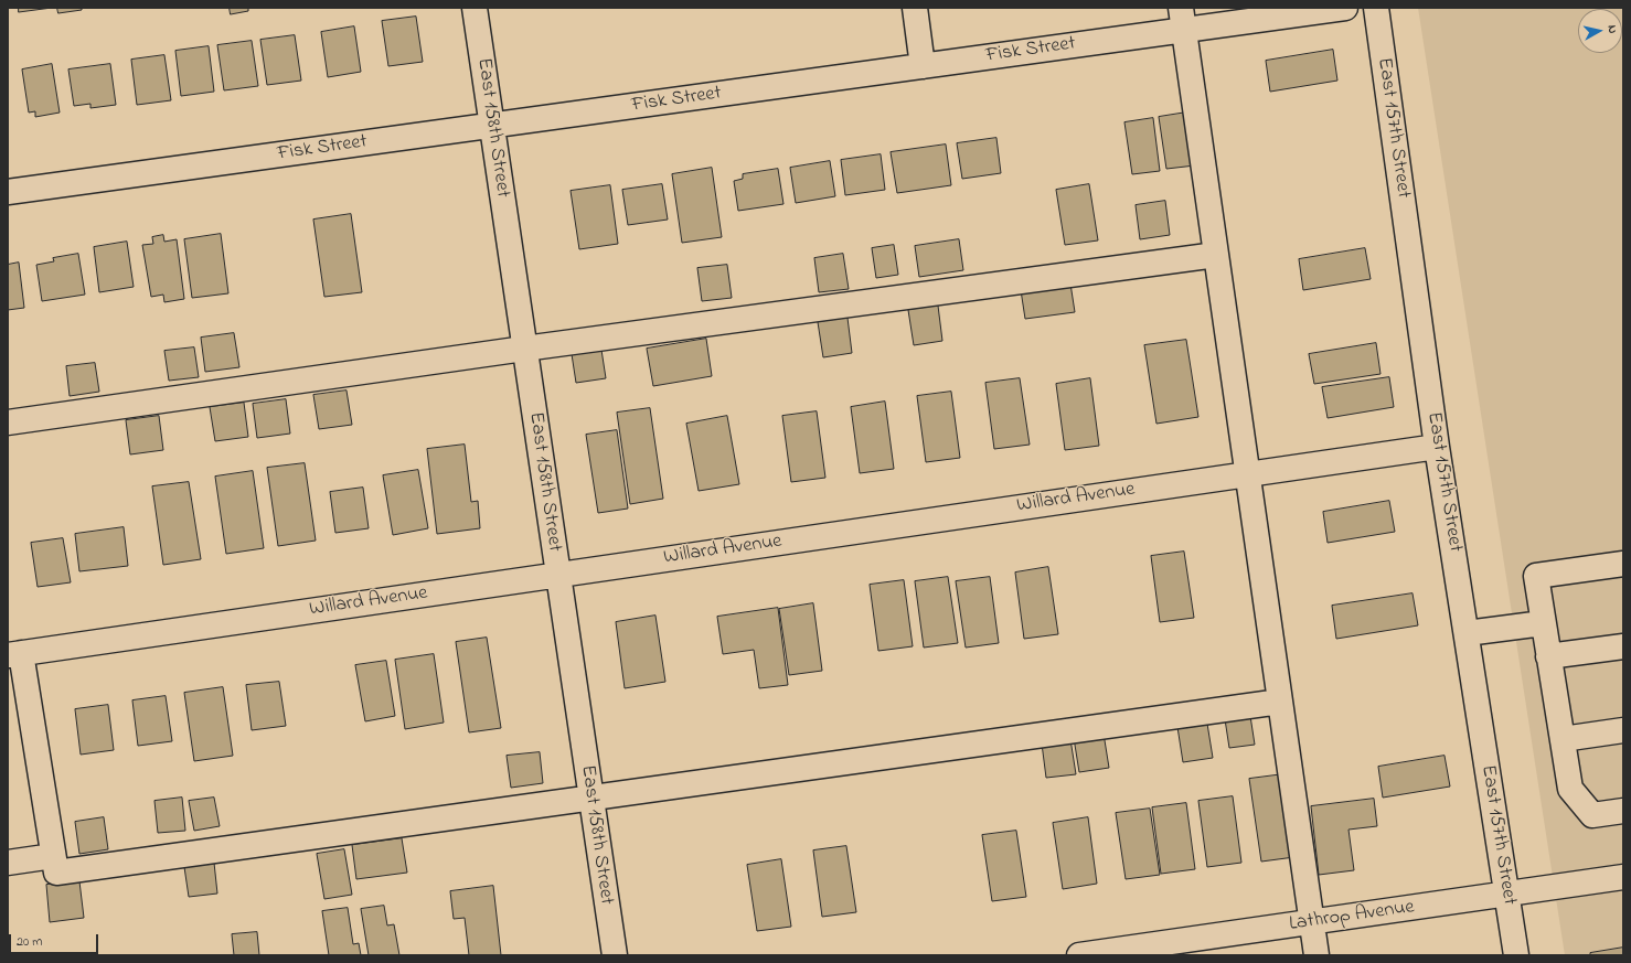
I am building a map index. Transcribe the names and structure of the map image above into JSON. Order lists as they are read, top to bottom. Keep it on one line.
{"streets":{"street":["Fisk Street","East 158th Street","East 157th Street","Willard Avenue","Lathrop Avenue"]},"crossings":[["Fisk Street","East 158th Street"],["East 158th Street","Willard Avenue"],["East 157th Street","Willard Avenue"],["East 157th Street","Lathrop Avenue"]],"scale_bar":"20 m","north":"right"}
